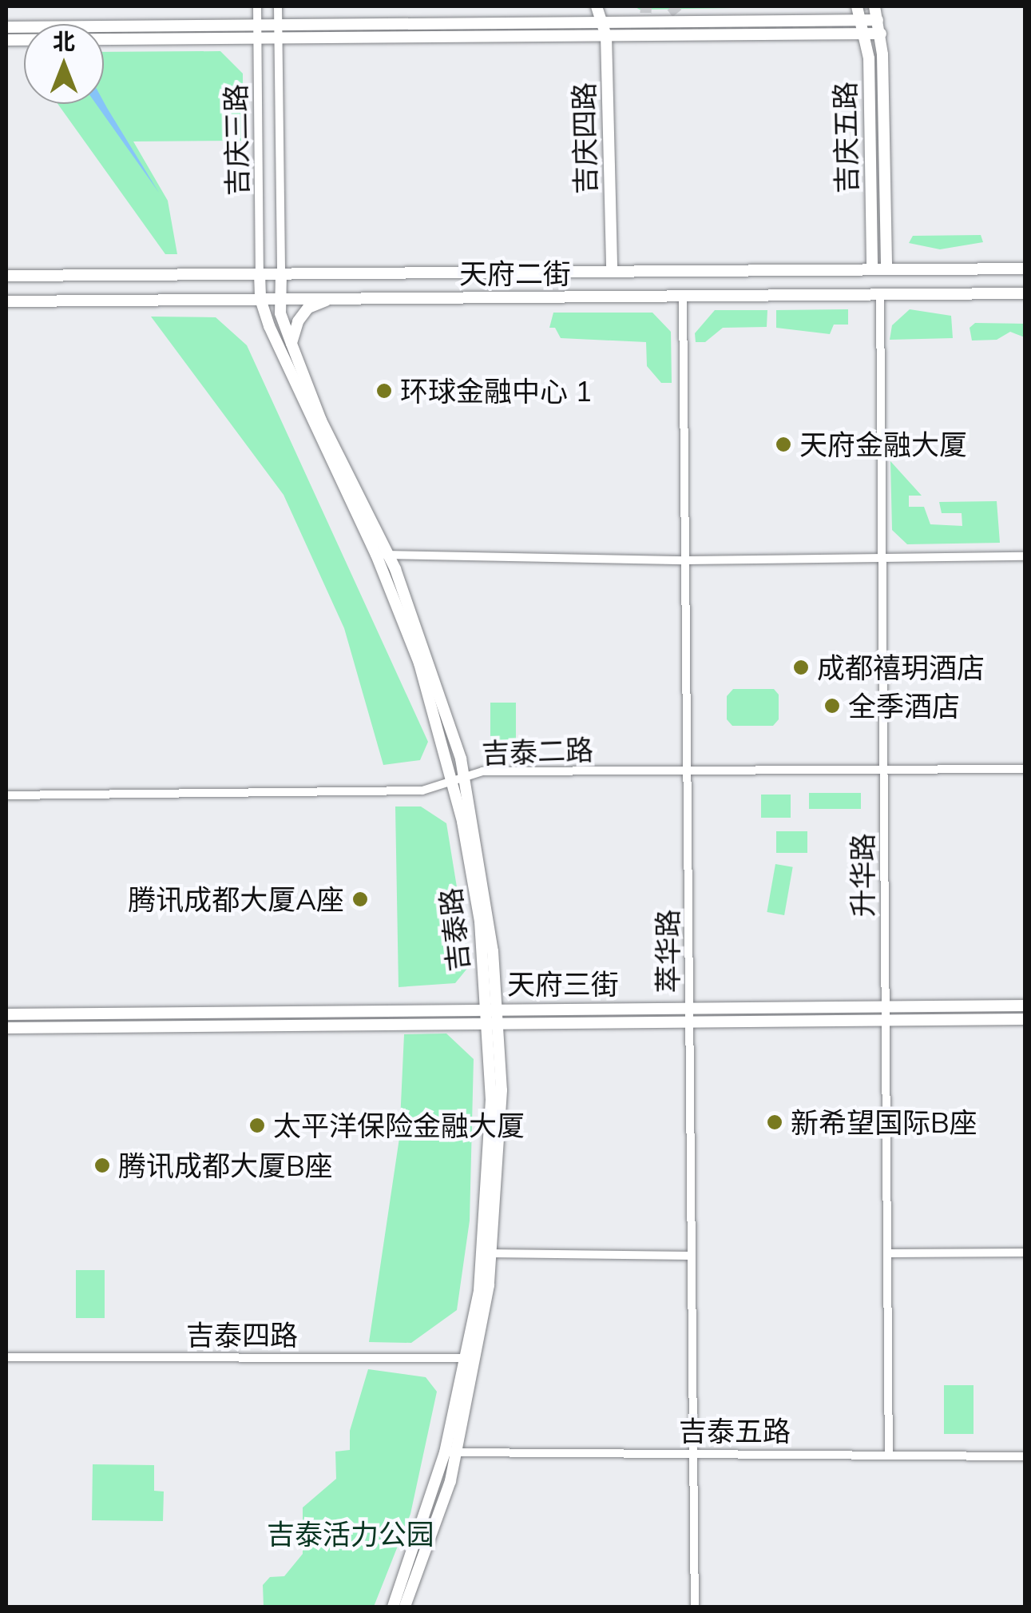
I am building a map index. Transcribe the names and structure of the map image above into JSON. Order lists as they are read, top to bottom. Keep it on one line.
{"streets":{"street":["吉庆五路","吉庆四路","吉庆三路","天府二街","吉泰二路","升华路","吉泰路","萃华路","天府三街","吉泰四路","吉泰五路"]},"crossings":[["吉庆五路","天府二街"],["吉庆四路","天府二街"],["吉庆三路","天府二街"],["吉庆三路","吉泰路"],["天府二街","升华路"],["天府二街","吉泰路"],["天府二街","萃华路"],["吉泰二路","升华路"],["吉泰二路","吉泰路"],["吉泰二路","萃华路"],["升华路","天府三街"],["升华路","吉泰五路"],["吉泰路","天府三街"],["吉泰路","吉泰四路"],["吉泰路","吉泰五路"],["萃华路","天府三街"],["萃华路","吉泰五路"]],"parks":["吉泰活力公园"],"places":["环球金融中心 1","天府金融大厦","成都禧玥酒店","全季酒店","腾讯成都大厦A座","新希望国际B座","太平洋保险金融大厦","腾讯成都大厦B座"],"north":"top"}
